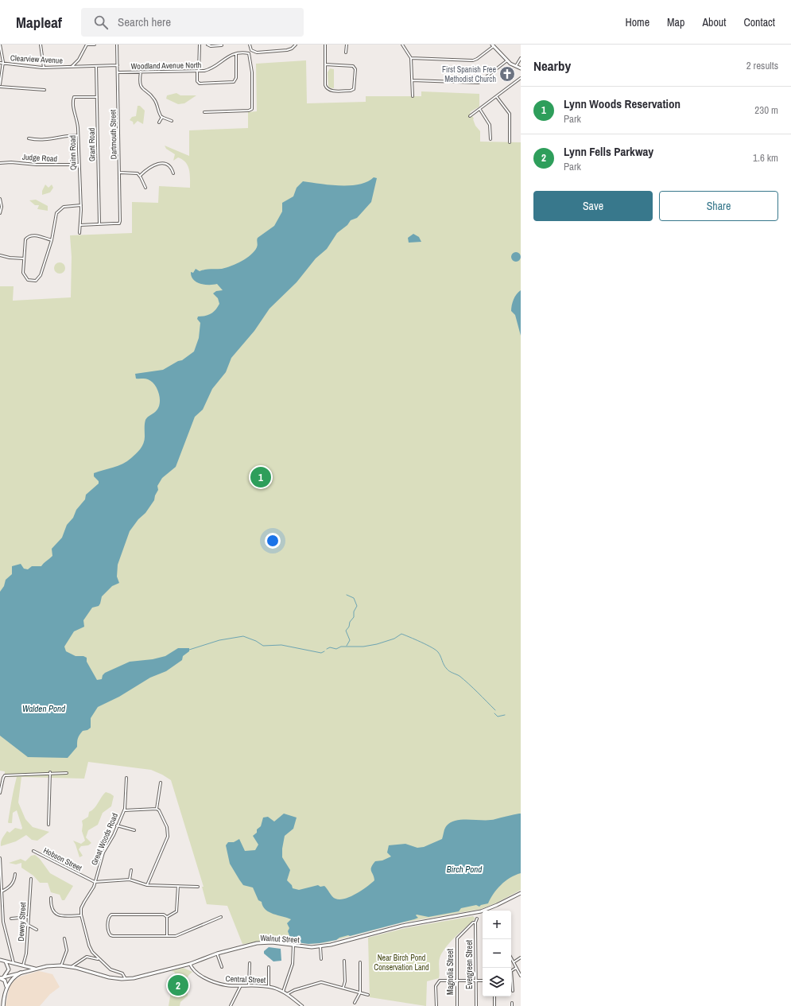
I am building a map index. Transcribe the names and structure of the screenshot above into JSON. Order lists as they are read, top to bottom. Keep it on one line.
{"streets":{"main road":["Walnut Street"],"street":["Clearview Avenue","Woodland Avenue North","Dartmouth Street","Grant Road","Quinn Road","Judge Road","Great Woods Road","Hobson Street","Dewey Street","Evergreen Street","Magnolia Street","Central Street"]},"crossings":[["Clearview Avenue","Dartmouth Street"],["Clearview Avenue","Grant Road"],["Woodland Avenue North","Dartmouth Street"],["Dartmouth Street","Grant Road"],["Grant Road","Quinn Road"],["Quinn Road","Judge Road"],["Great Woods Road","Hobson Street"],["Walnut Street","Central Street"],["Evergreen Street","Magnolia Street"]],"water":["Walden Pond","Birch Pond"],"parks":["Near Birch Pond Conservation Land"],"places":{"church":["First Spanish Free Methodist Church"]},"page":{"header":"Mapleaf","search":"Search here","nav":["Home","Map","About","Contact"],"heading":["Nearby","2 results"],"list":[{"mark":"1","name":"Lynn Woods Reservation","note":"Park","value":"230 m"},{"mark":"2","name":"Lynn Fells Parkway","note":"Park","value":"1.6 km"}],"buttons":["Save","Share"],"pins":["1","2"],"map_buttons":["+","−"]}}
